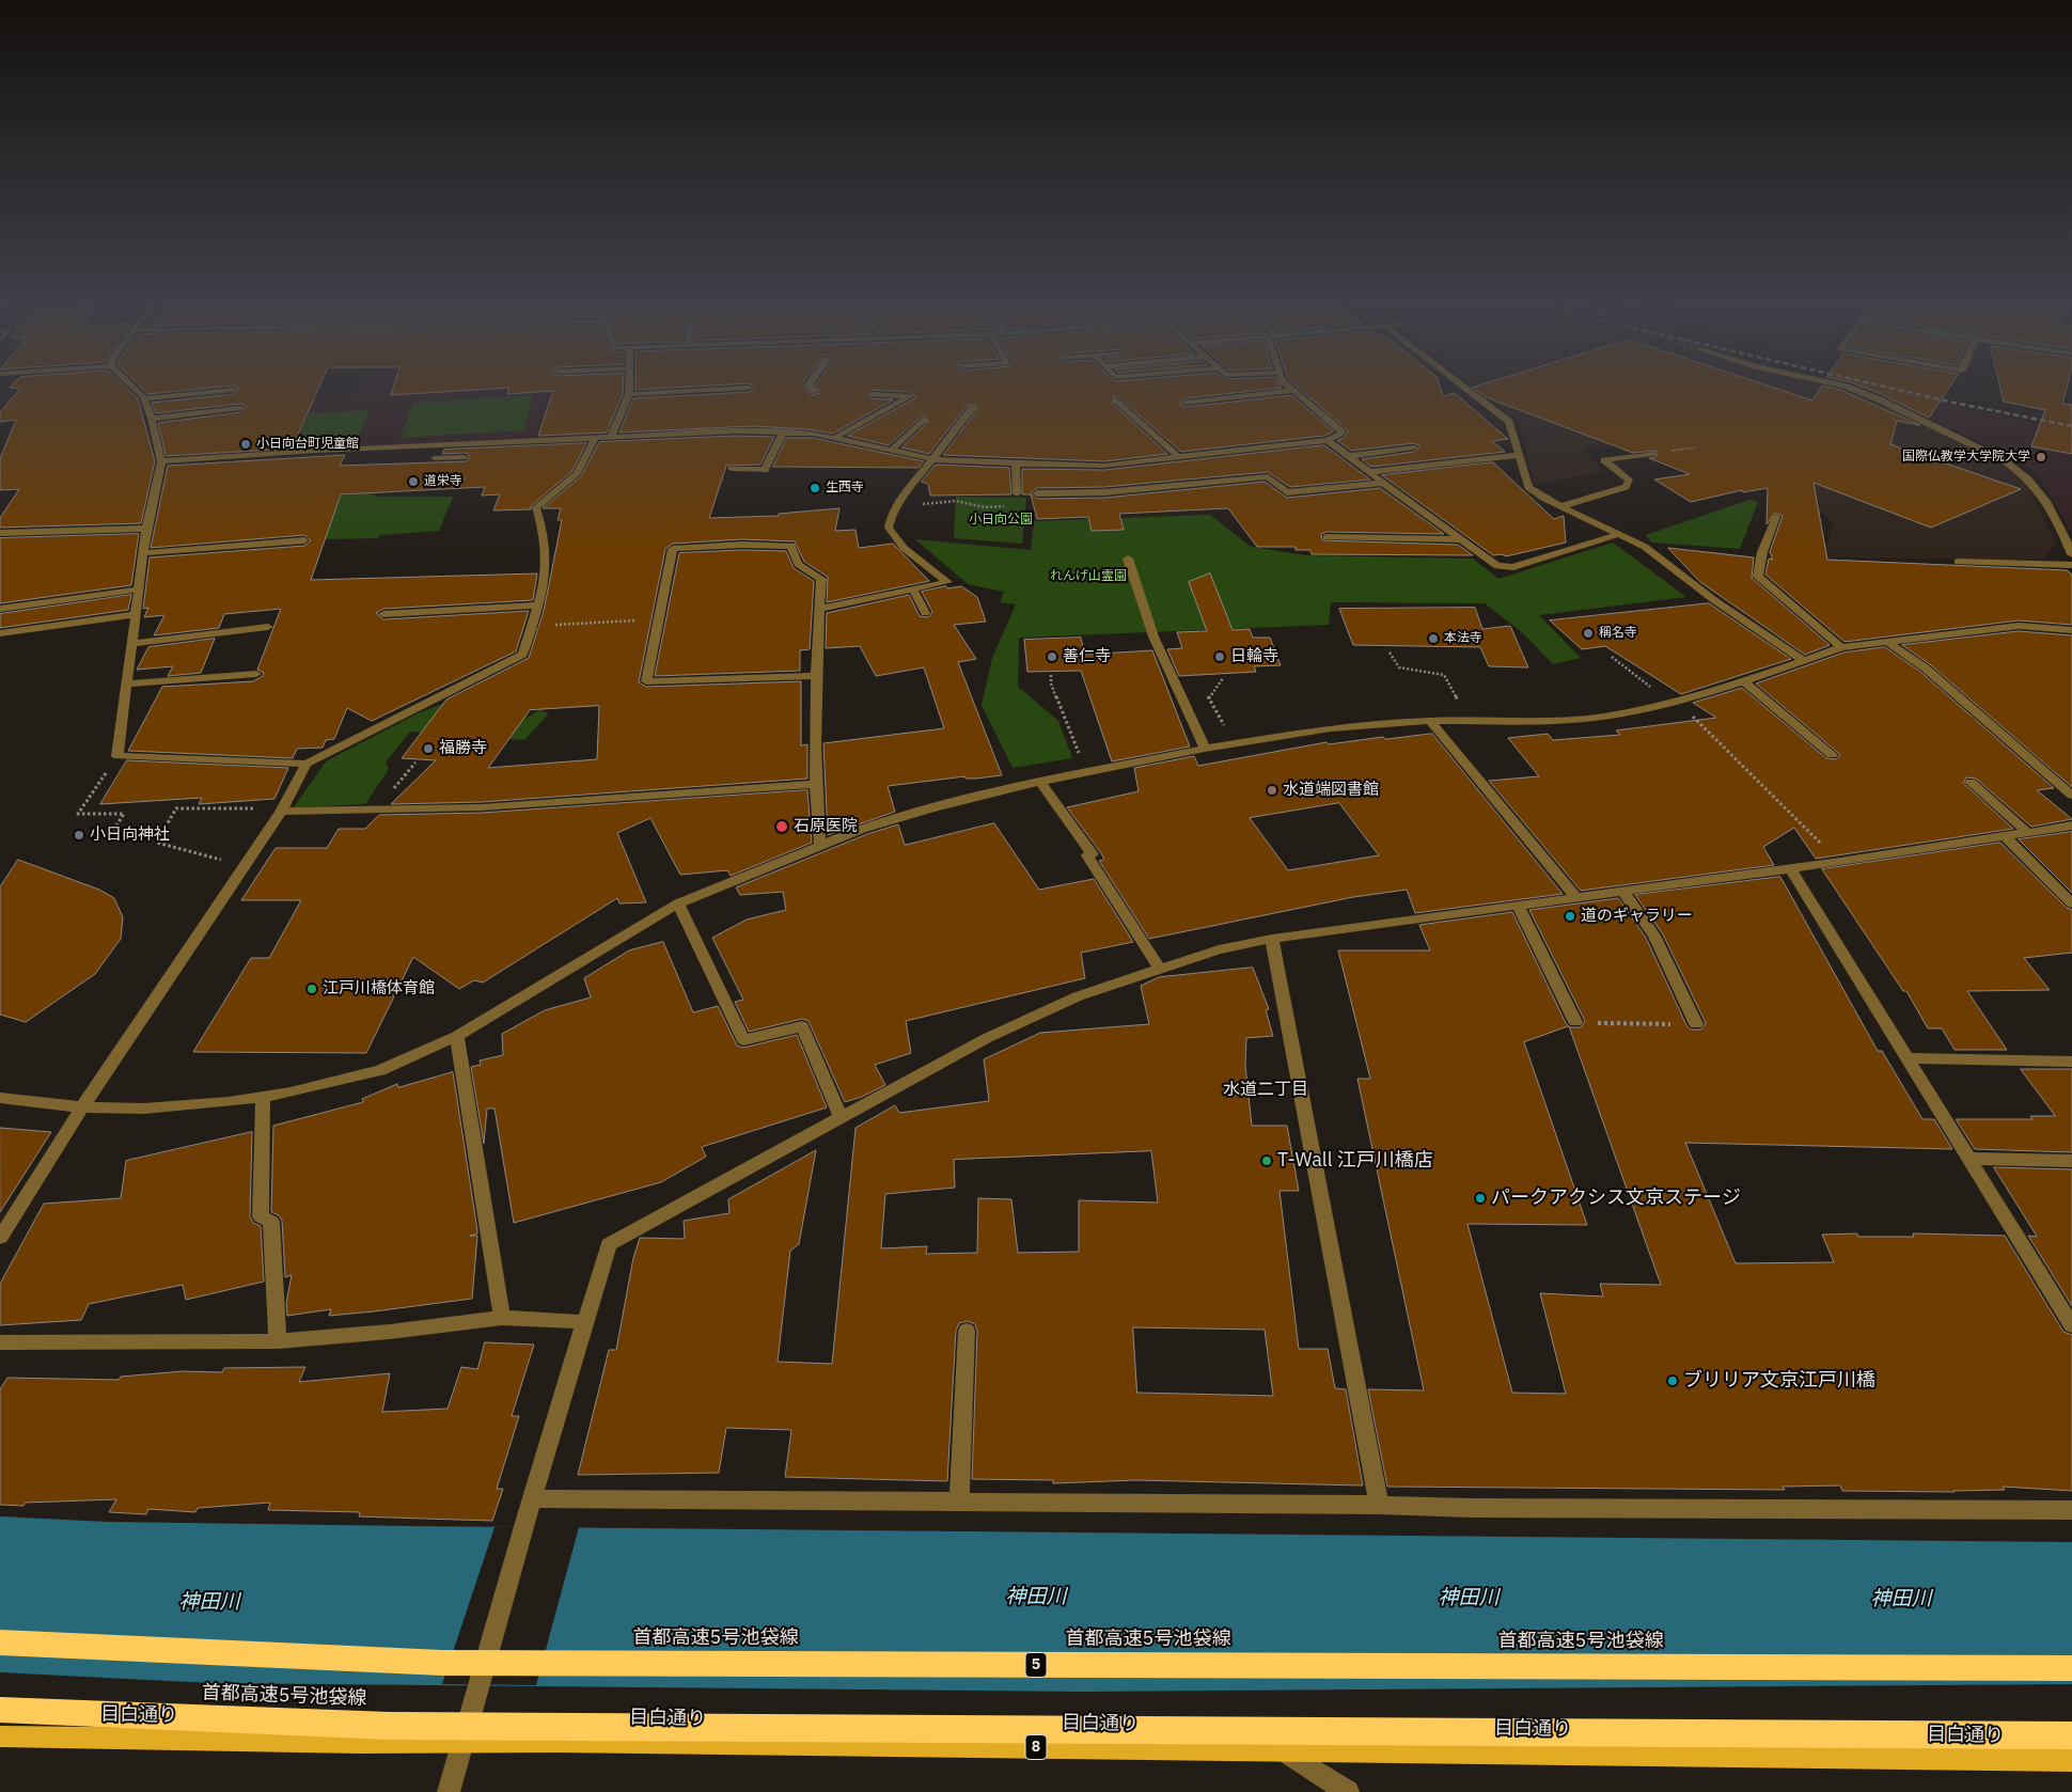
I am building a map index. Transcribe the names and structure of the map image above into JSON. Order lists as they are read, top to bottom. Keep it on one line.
{"streets":{"highway":["首都高速5号池袋線","5"],"main road":["目白通り","8"]},"districts":["水道二丁目"],"water":["神田川"],"parks":["小日向公園","れんげ山霊園"],"places":["小日向台町児童館","国際仏教学大学院大学","道栄寺","生西寺","稱名寺","本法寺","善仁寺","日輪寺","福勝寺","水道端図書館","石原医院","小日向神社","道のギャラリー","江戸川橋体育館","T-Wall 江戸川橋店","パークアクシス文京ステージ","ブリリア文京江戸川橋"]}
